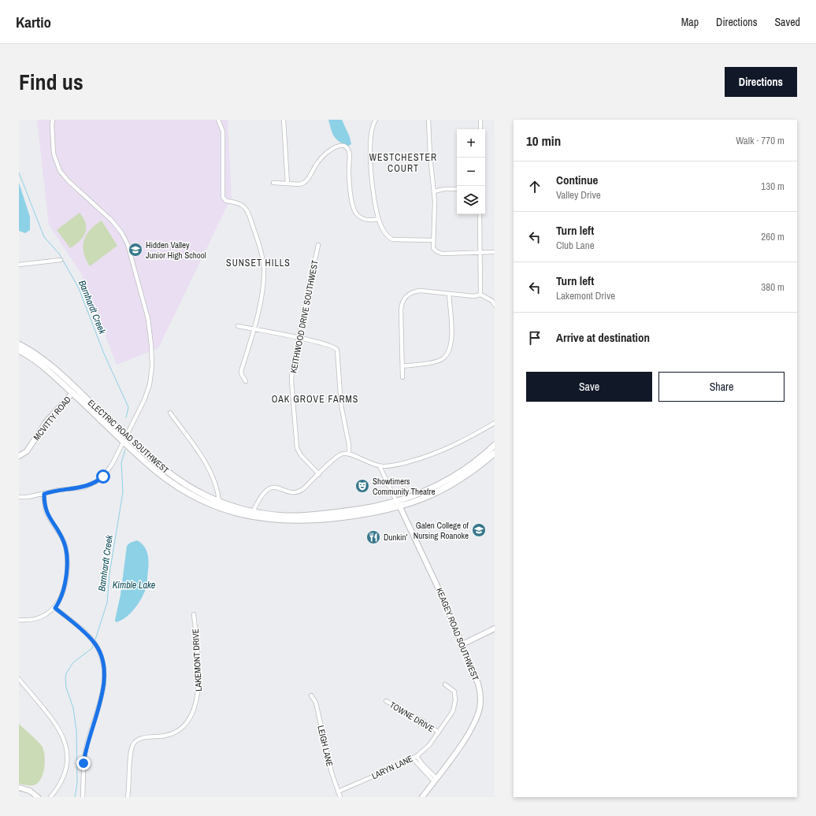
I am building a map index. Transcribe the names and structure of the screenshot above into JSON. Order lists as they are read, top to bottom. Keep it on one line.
{"streets":{"main road":["ELECTRIC ROAD SOUTHWEST"],"street":["KEITHWOOD DRIVE SOUTHWEST","MCVITTY ROAD","KEAGEY ROAD SOUTHWEST","LAKEMONT DRIVE","TOWNE DRIVE","LEIGH LANE","LARYN LANE"]},"crossings":[["MCVITTY ROAD","ELECTRIC ROAD SOUTHWEST"],["ELECTRIC ROAD SOUTHWEST","KEAGEY ROAD SOUTHWEST"],["TOWNE DRIVE","LARYN LANE"],["LEIGH LANE","LARYN LANE"]],"districts":["WESTCHESTER COURT","SUNSET HILLS","OAK GROVE FARMS"],"water":["Barnhardt Creek","Kimble Lake"],"places":{"school or university":["Hidden Valley Junior High School","Galen College of Nursing Roanoke"],"theatre":["Showtimers Community Theatre"],"restaurant":["Dunkin'"]},"page":{"header":"Kartio","nav":["Map","Directions","Saved"],"title":"Find us","buttons":["Directions",["Save","Share"]],"heading":["10 min","Walk · 770 m"],"map_buttons":["+","−"],"list":[["Continue","Valley Drive","130 m"],["Turn left","Club Lane","260 m"],["Turn left","Lakemont Drive","380 m"],"Arrive at destination"]}}
